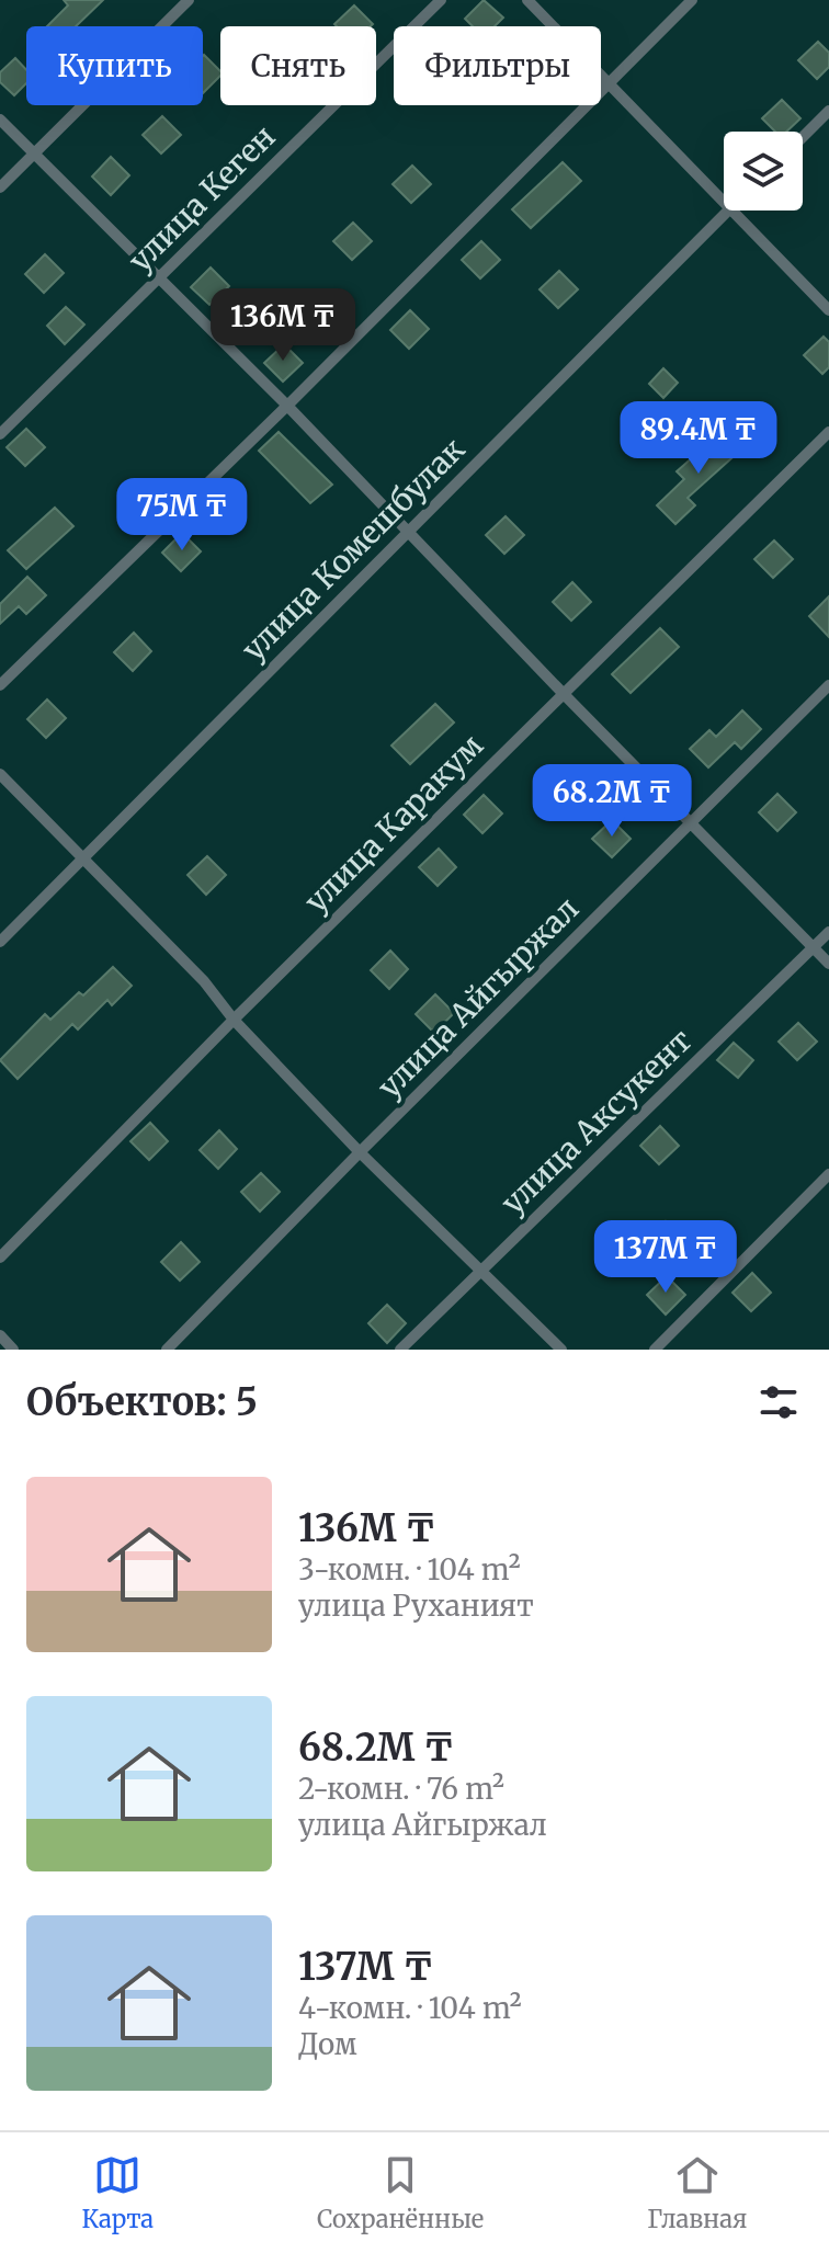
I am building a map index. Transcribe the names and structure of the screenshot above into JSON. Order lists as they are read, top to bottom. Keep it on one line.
{"streets":{"street":["улица Кеген","улица Комешбулак","улица Каракум","улица Айгыржал","улица Аксукент"]},"page":{"chip":["Купить","Снять","Фильтры"],"price":["136M ₸","89.4M ₸","75M ₸","68.2M ₸","137M ₸"],"heading":"Объектов: 5","list":[{"name":"136M ₸","note":"3-комн. · 104 m² · улица Руханият"},{"name":"68.2M ₸","note":"2-комн. · 76 m² · улица Айгыржал"},{"name":"137M ₸","note":"4-комн. · 104 m² · Дом"}],"tabs":["Карта","Сохранённые","Главная"]}}
